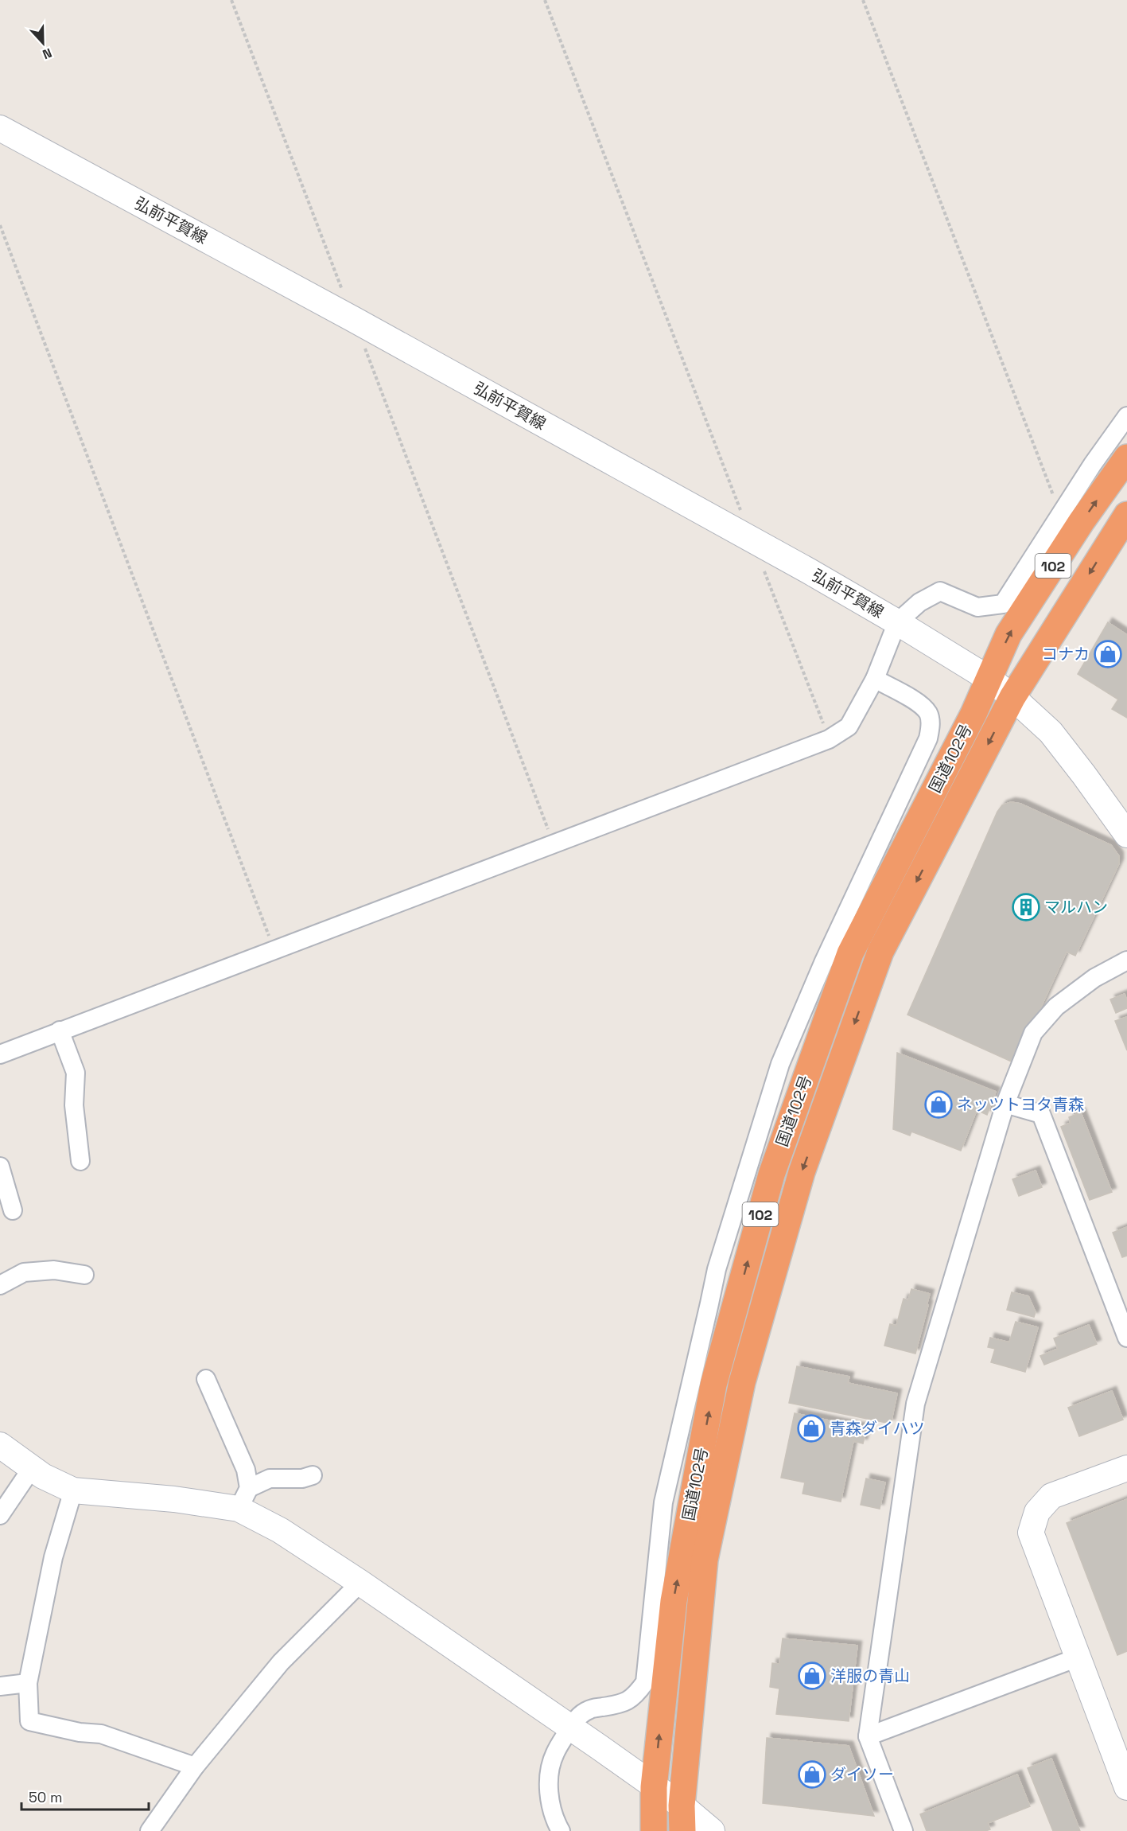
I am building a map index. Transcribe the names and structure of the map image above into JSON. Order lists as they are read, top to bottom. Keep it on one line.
{"streets":{"highway":["102","国道102号"],"street":["弘前平賀線"]},"crossings":[["弘前平賀線","国道102号"]],"places":{"shop":["コナカ","ネッツトヨタ青森","青森ダイハツ","洋服の青山","ダイソー"],"building":["マルハン"]},"scale_bar":"50 m","north":"bottom"}
